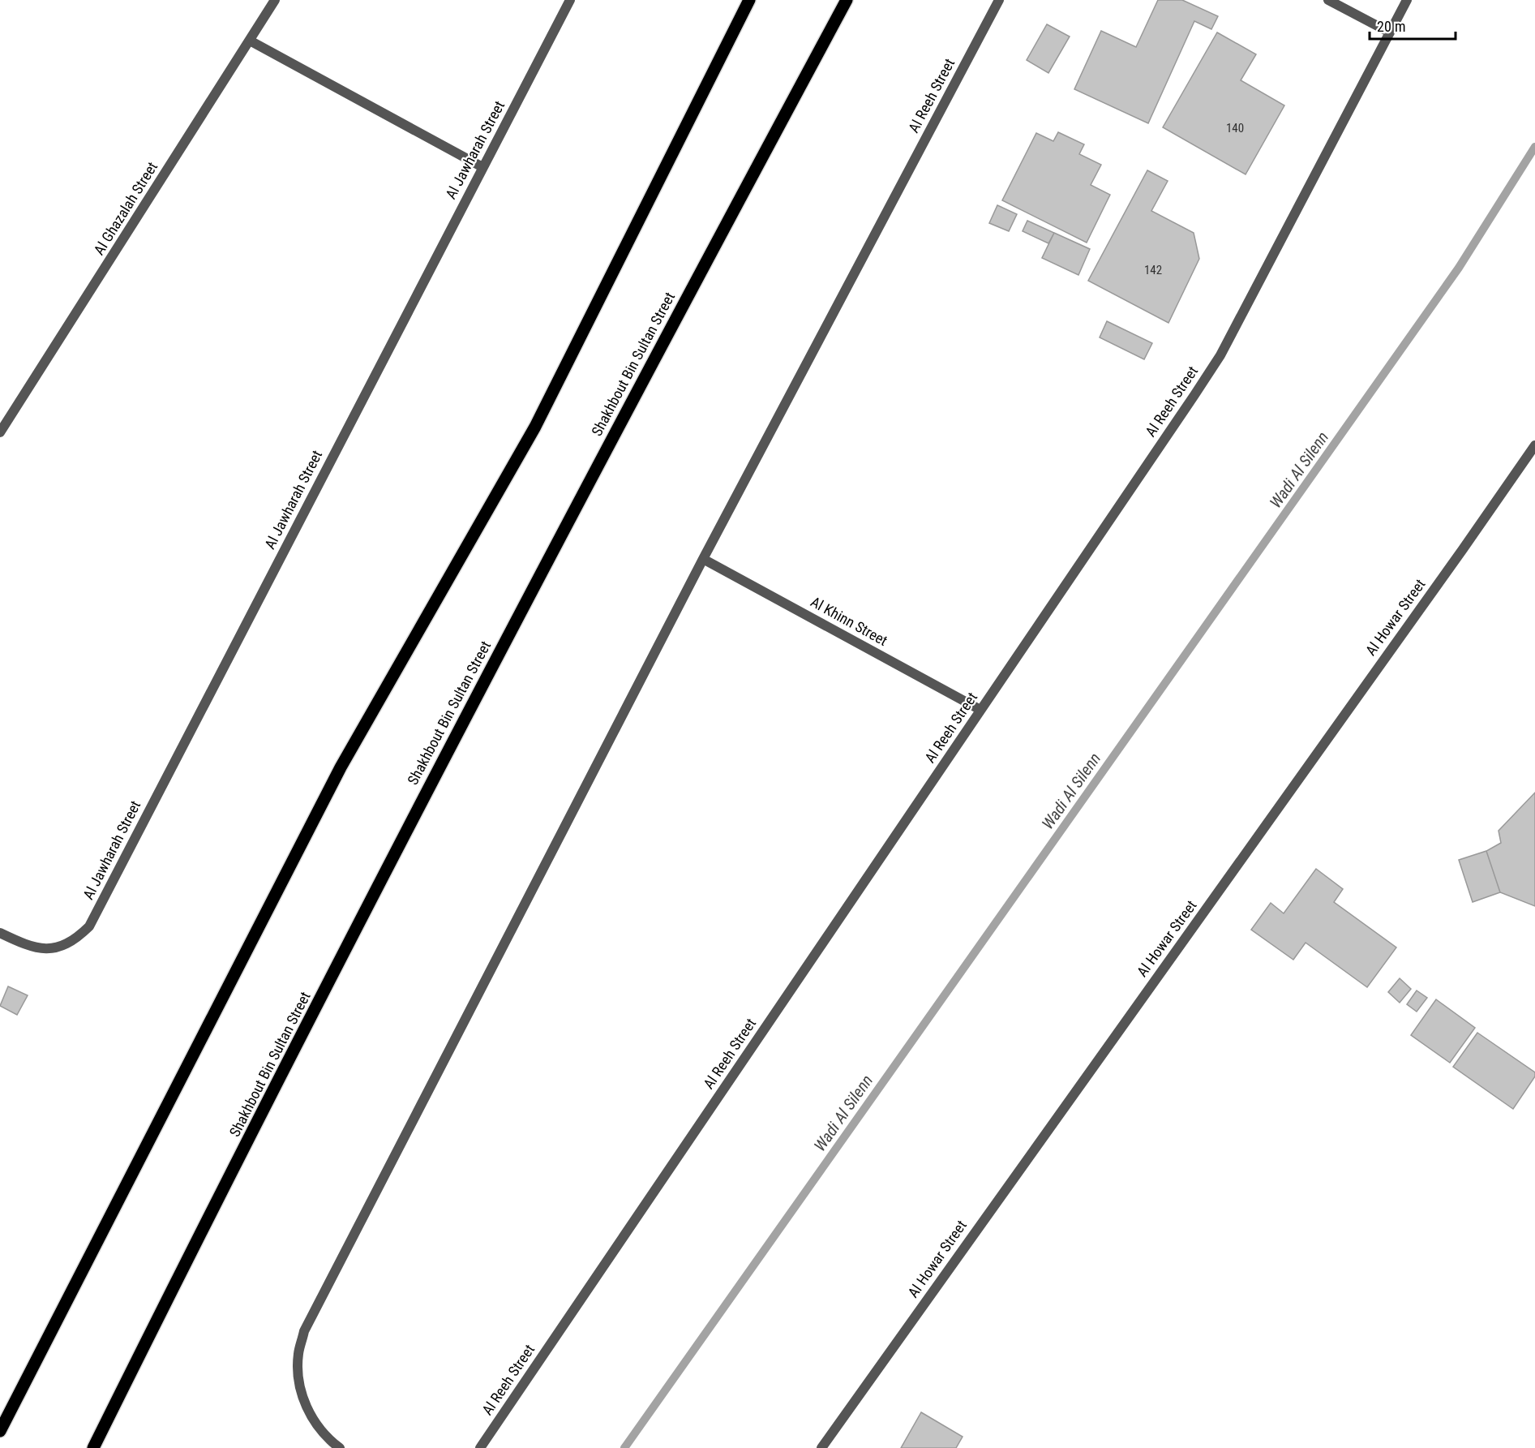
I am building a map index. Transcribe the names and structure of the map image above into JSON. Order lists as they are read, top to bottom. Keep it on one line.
{"streets":{"main road":["Shakhbout Bin Sultan Street"],"street":["Al Reeh Street","Al Jawharah Street","Al Ghazalah Street","Al Howar Street","Al Khinn Street"]},"crossings":[["Al Reeh Street","Al Khinn Street"]],"water":["Wadi Al Silenn"],"house_numbers":["140","142"],"scale_bar":"20 m"}
